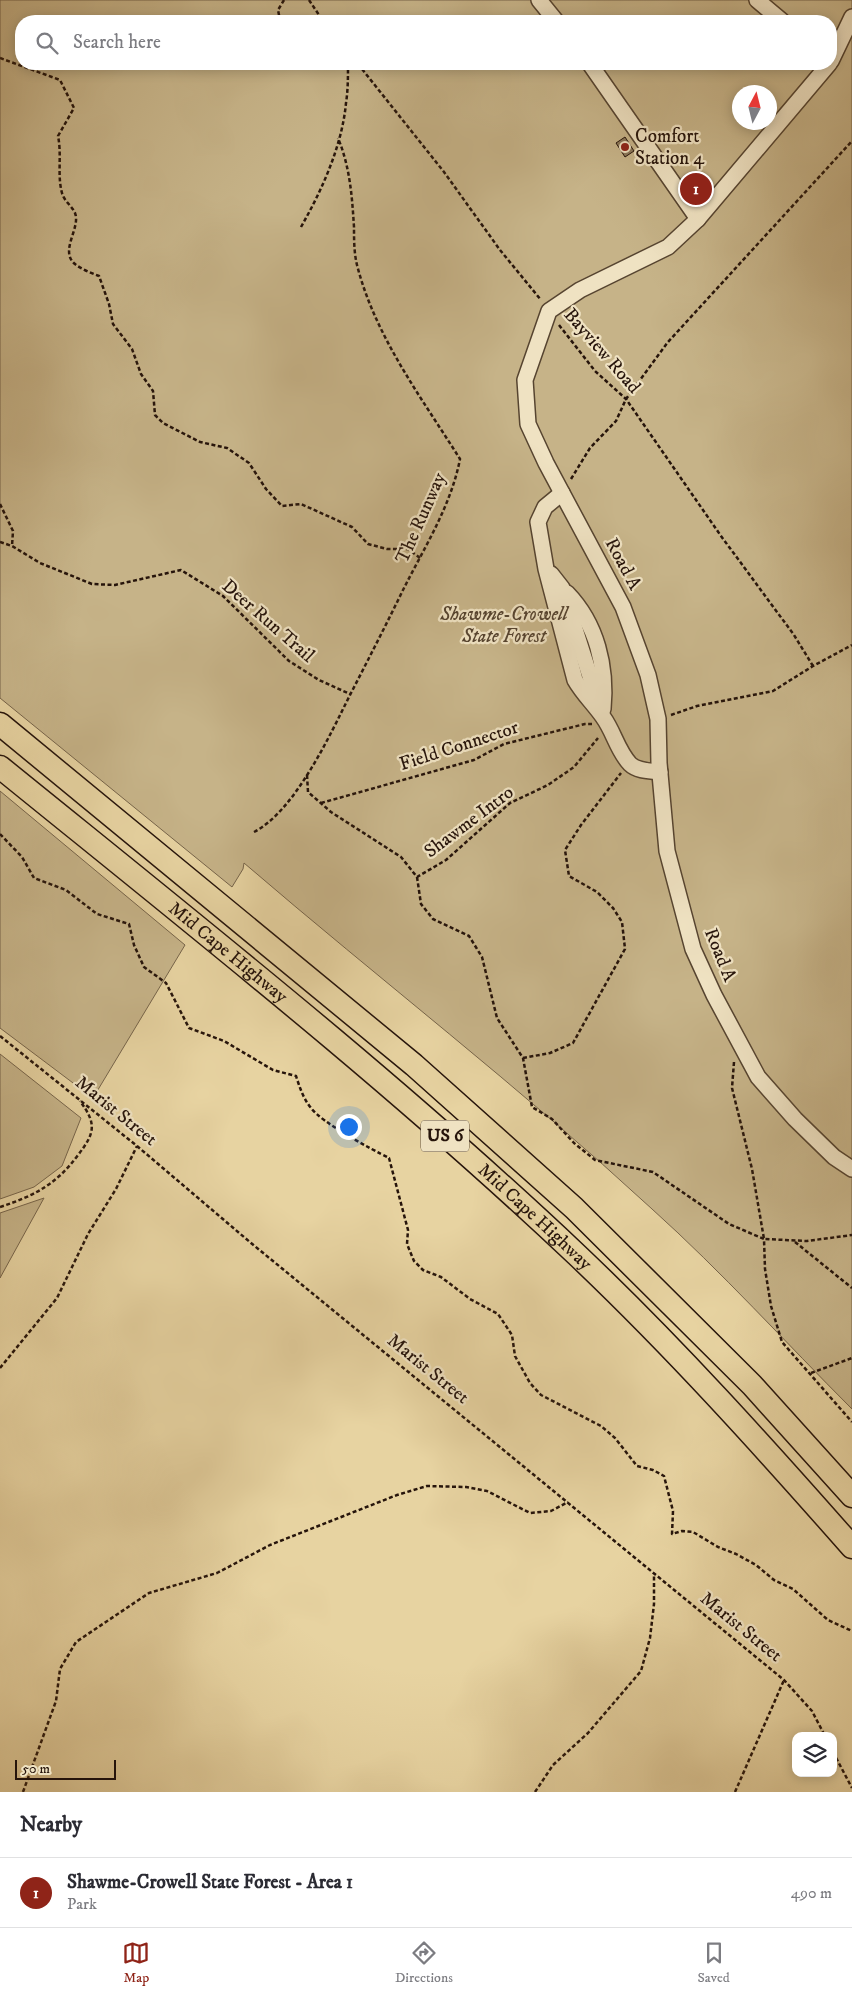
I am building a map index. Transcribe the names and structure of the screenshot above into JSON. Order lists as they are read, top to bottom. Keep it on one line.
{"streets":{"highway":["Mid Cape Highway","US 6"],"lane":["Road A"],"path":["Bayview Road","The Runway","Deer Run Trail","Field Connector","Shawme Intro","Marist Street"]},"crossings":[["Bayview Road","Road A"],["The Runway","Deer Run Trail"],["The Runway","Shawme Intro"],["Field Connector","Shawme Intro"]],"parks":["Shawme-Crowell State Forest"],"places":["Comfort Station 4"],"scale_bar":"50 m","north":"top","page":{"search":"Search here","pins":"1","scale":"50 m","heading":"Nearby","list":[{"mark":"1","name":"Shawme-Crowell State Forest - Area 1","note":"Park","value":"490 m"}],"nav":["Map","Directions","Saved"]}}
